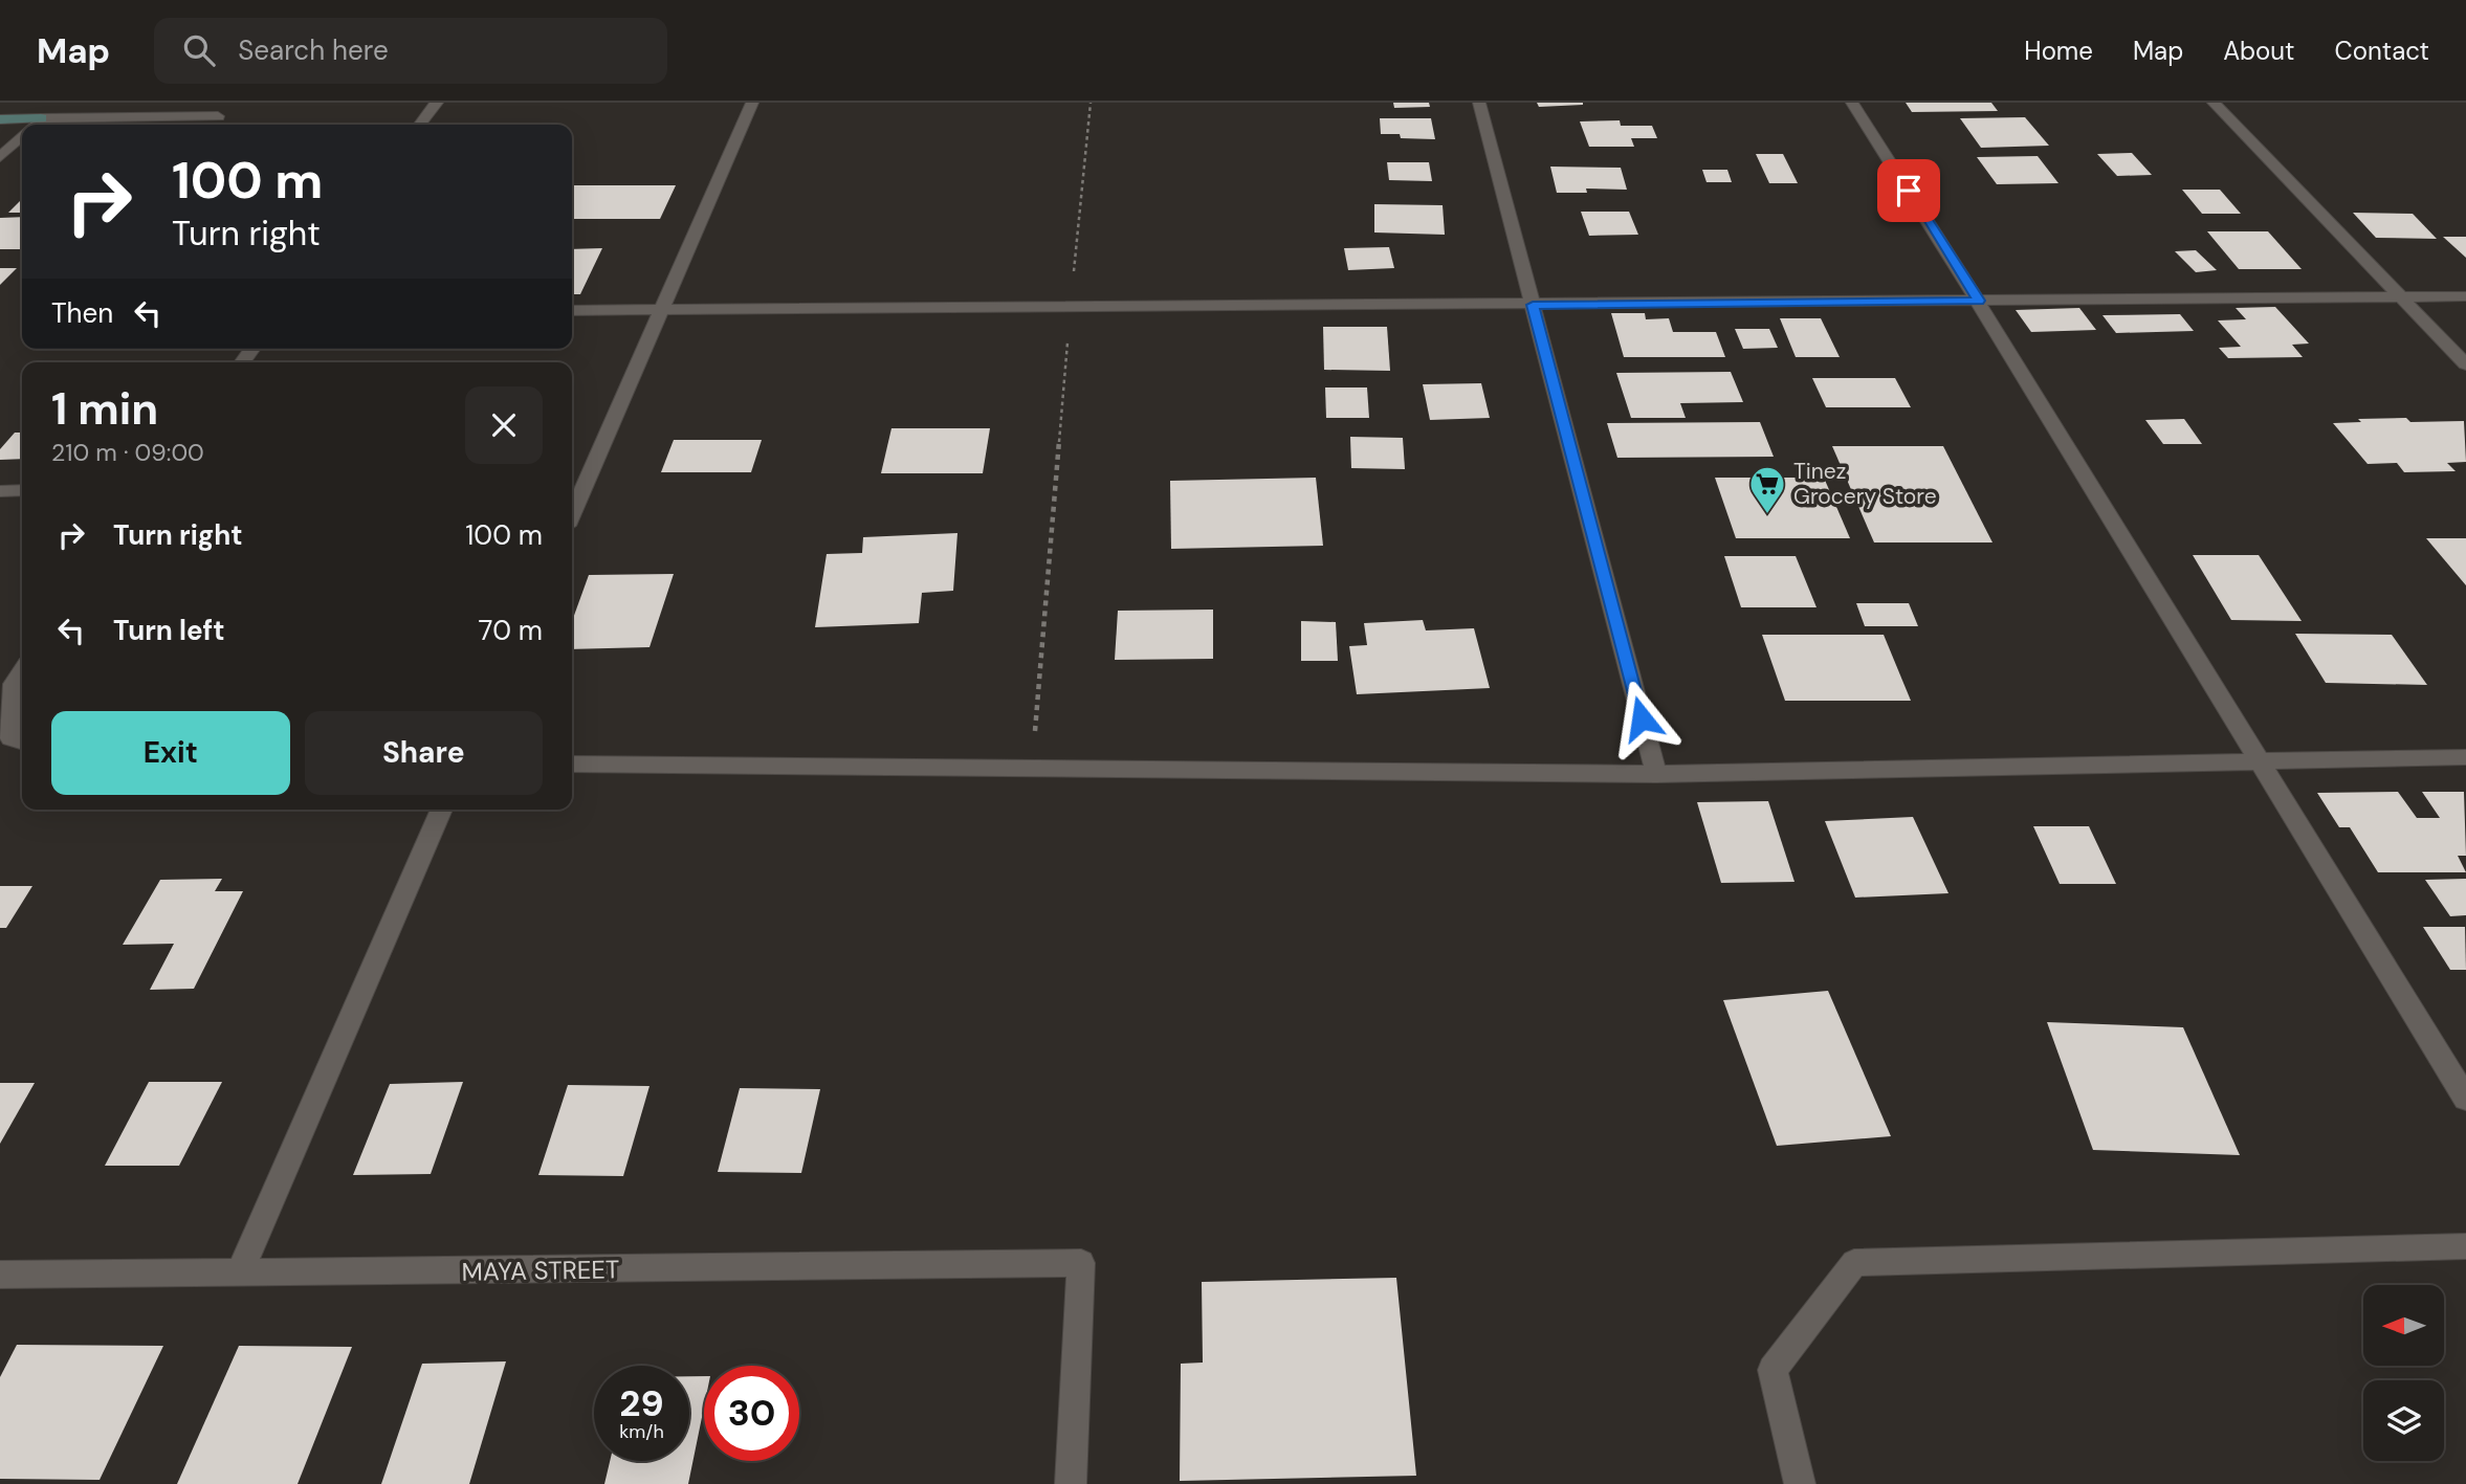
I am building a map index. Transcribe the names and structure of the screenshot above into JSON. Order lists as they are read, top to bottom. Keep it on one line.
{"streets":{"street":["MAYA STREET"]},"places":{"supermarket":["Tinez Grocery Store"]},"north":"left","page":{"header":"Map","search":"Search here","nav":["Home","Map","About","Contact"],"turn":["100 m","Turn right"],"then":"Then","heading":["1 min","210 m · 09:00"],"list":[{"name":"Turn right","value":"100 m"},{"name":"Turn left","value":"70 m"}],"buttons":["Exit","Share"],"speed":"29 km/h","limit":"30"}}
